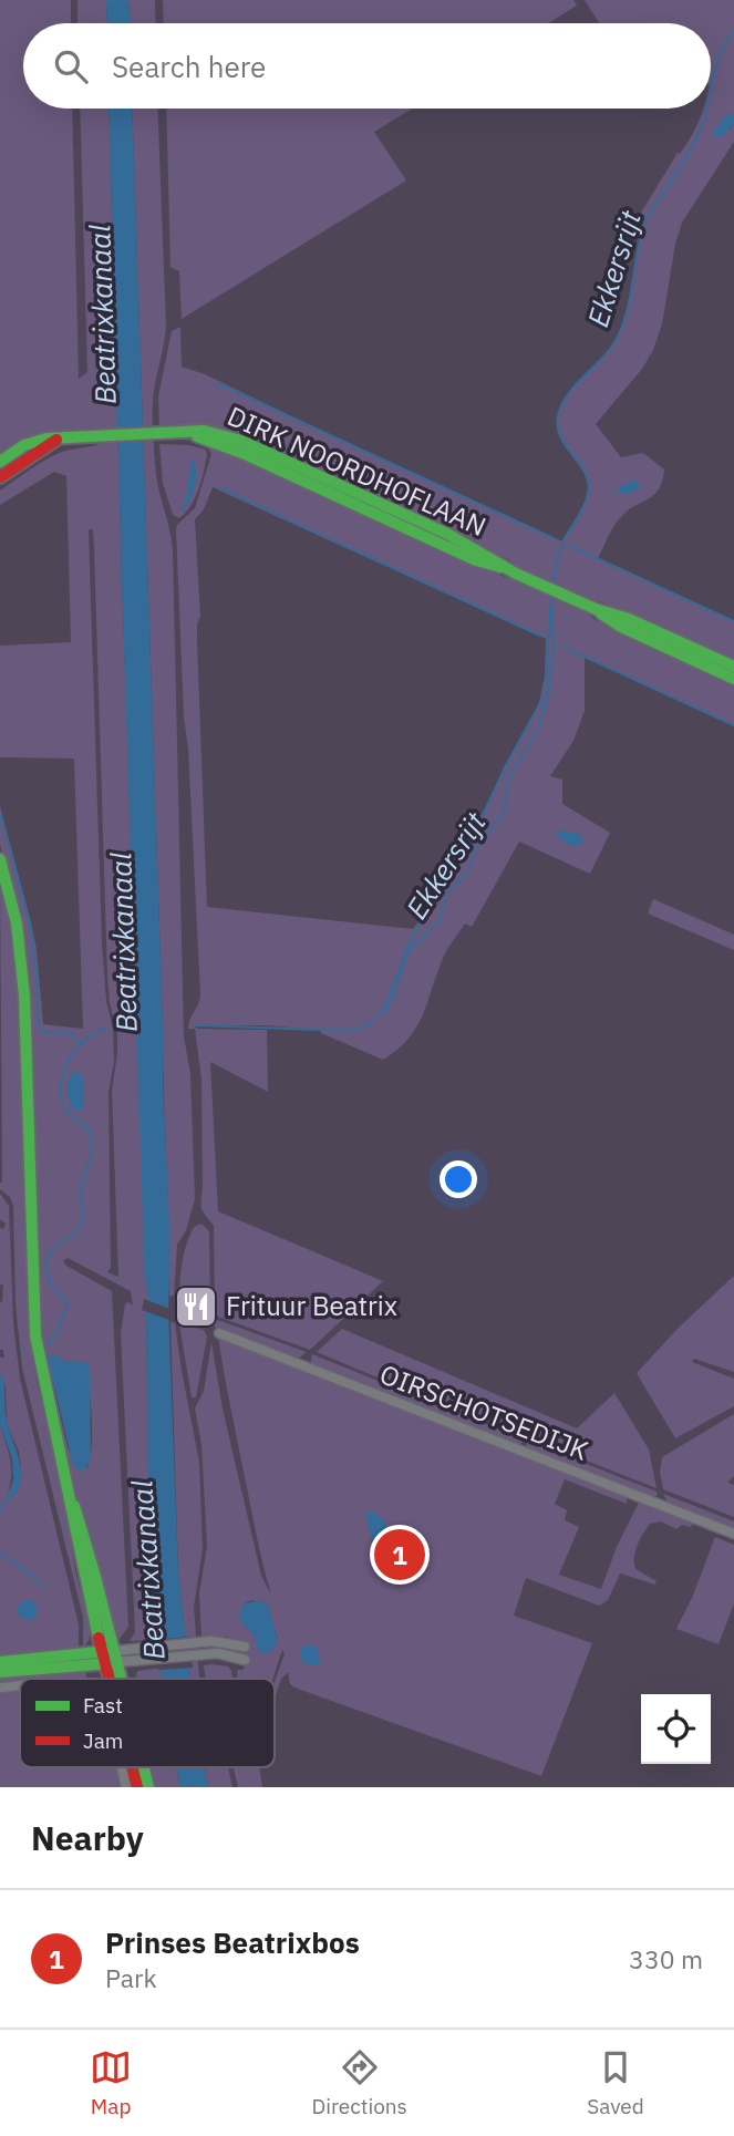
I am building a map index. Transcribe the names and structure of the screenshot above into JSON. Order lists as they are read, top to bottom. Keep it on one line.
{"streets":{"street":["DIRK NOORDHOFLAAN","OIRSCHOTSEDIJK"]},"water":["Ekkersrijt","Beatrixkanaal"],"places":{"restaurant":["Frituur Beatrix"]},"legend":["Fast","Jam"],"page":{"search":"Search here","pins":"1","heading":"Nearby","list":[{"mark":"1","name":"Prinses Beatrixbos","note":"Park","value":"330 m"}],"nav":["Map","Directions","Saved"]}}
